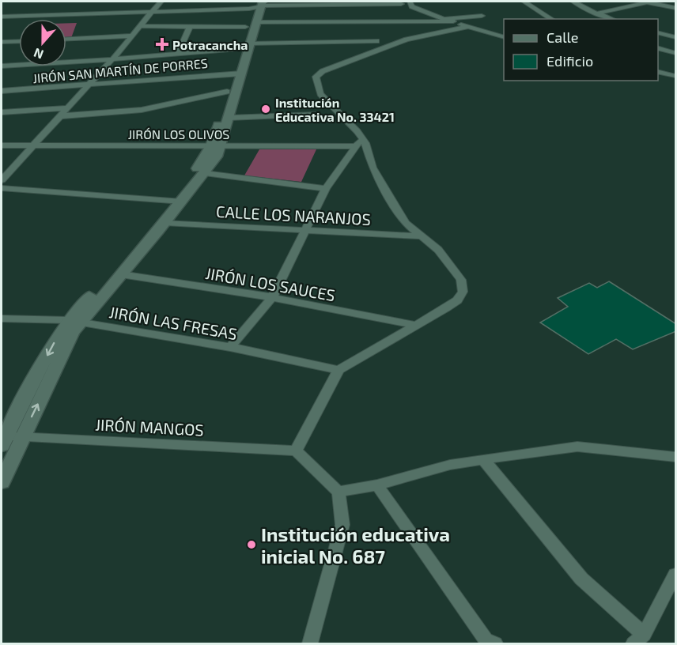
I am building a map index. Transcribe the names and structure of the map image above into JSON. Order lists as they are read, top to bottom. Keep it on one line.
{"streets":{"street":["JIRÓN SAN MARTÍN DE PORRES","JIRÓN LOS OLIVOS","CALLE LOS NARANJOS","JIRÓN LOS SAUCES","JIRÓN LAS FRESAS","JIRÓN MANGOS"]},"places":{"health":["Potracancha"],"other":["Institución Educativa No. 33421","Institución educativa inicial No. 687"]},"legend":["Calle","Edificio"],"north":"bottom"}
